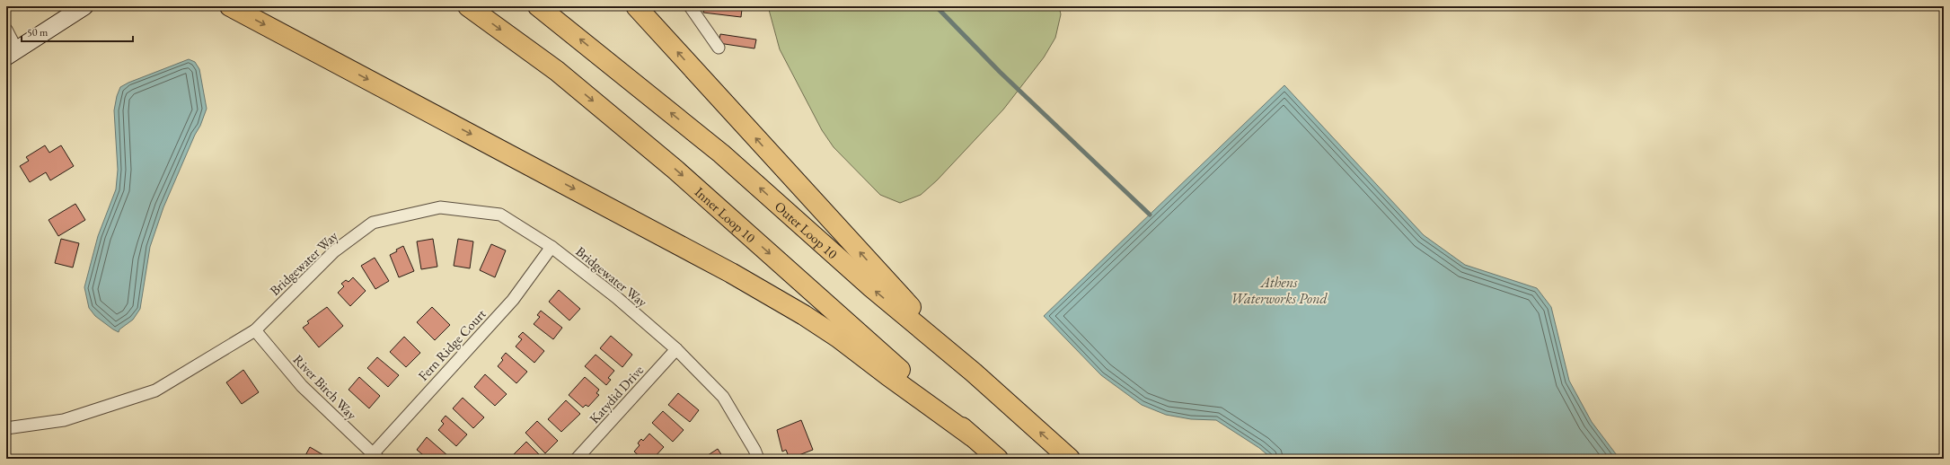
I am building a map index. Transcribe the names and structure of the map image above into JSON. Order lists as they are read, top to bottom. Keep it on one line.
{"streets":{"highway":["Inner Loop 10","Outer Loop 10"],"street":["Bridgewater Way","Fern Ridge Court","River Birch Way","Katydid Drive"]},"crossings":[["Bridgewater Way","Fern Ridge Court"],["Bridgewater Way","River Birch Way"],["Bridgewater Way","Katydid Drive"],["Fern Ridge Court","River Birch Way"]],"water":["Athens Waterworks Pond"],"scale_bar":"50 m"}
